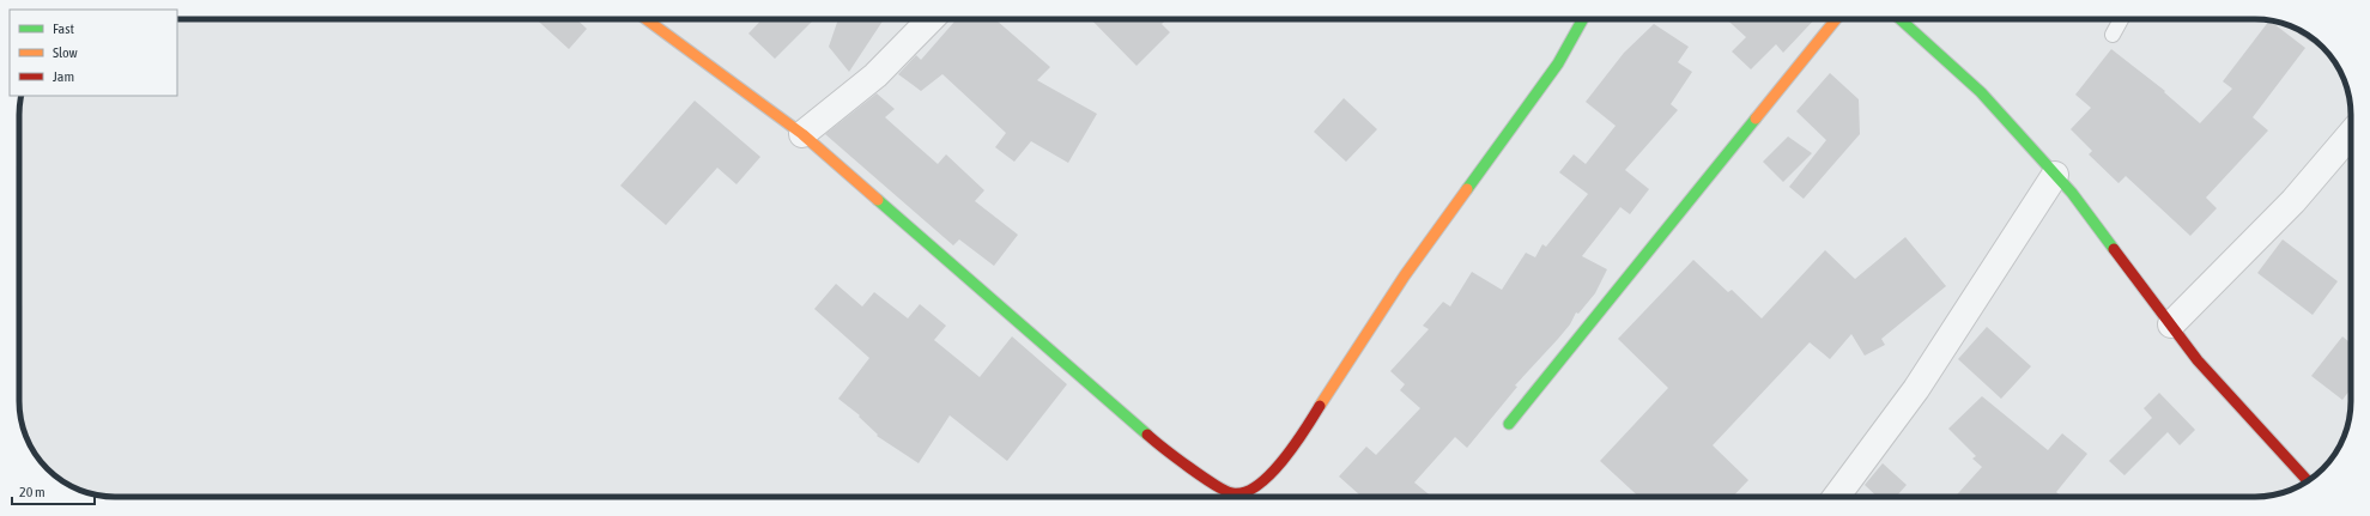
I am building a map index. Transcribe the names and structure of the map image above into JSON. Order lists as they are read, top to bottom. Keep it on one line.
{"legend":["Fast","Slow","Jam"],"scale_bar":"20 m"}
